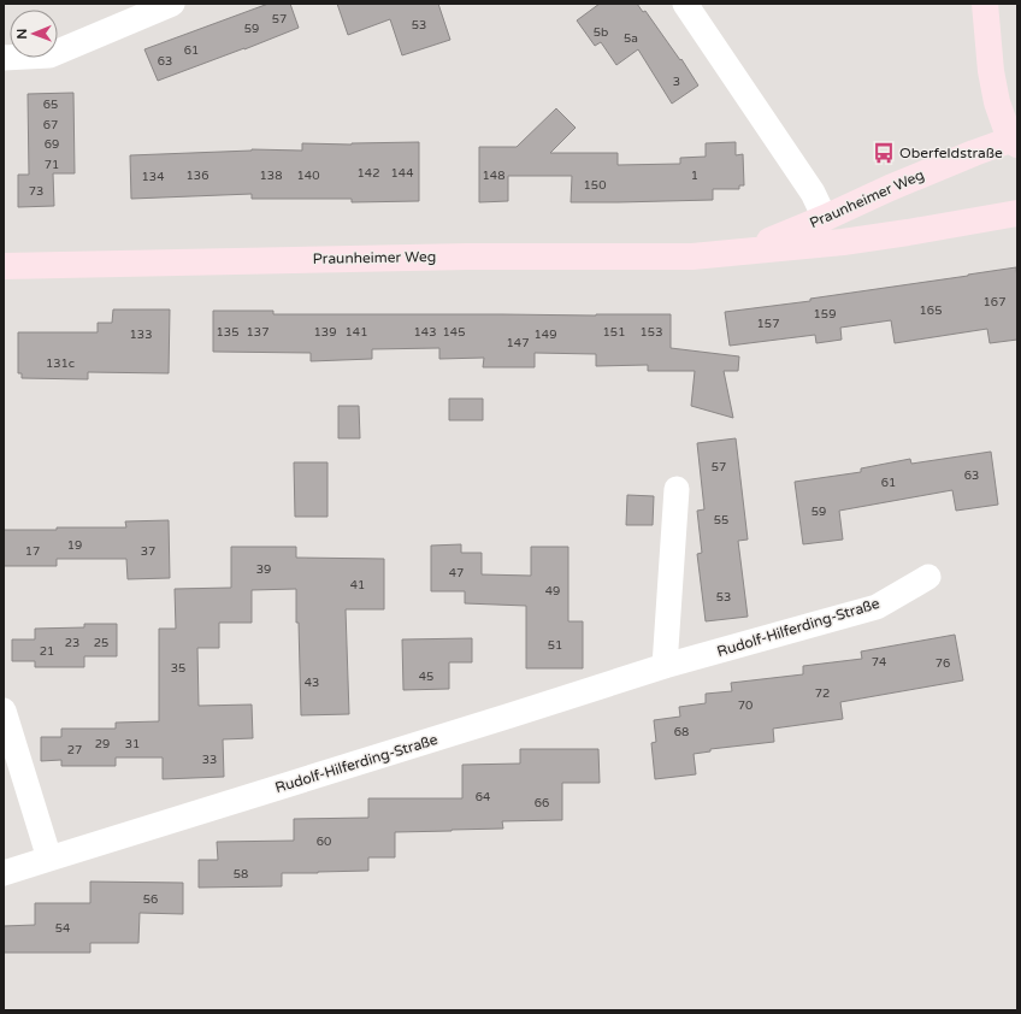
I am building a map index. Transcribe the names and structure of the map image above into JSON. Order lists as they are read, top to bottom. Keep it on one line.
{"streets":{"main road":["Praunheimer Weg"],"street":["Rudolf-Hilferding-Straße"]},"places":{"bus stop":["Oberfeldstraße"]},"house_numbers":["57","53","59","5b","5a","61","63","3","65","67","69","71","142","144","136","138","140","148","1","134","150","73","167","165","159","157","135","137","139","141","143","145","151","153","133","149","147","131c","57","63","61","59","55","19","17","37","39","47","41","49","53","23","25","51","21","74","76","35","45","43","72","70","68","29","31","27","33","64","66","60","58","56","54"],"north":"left"}
